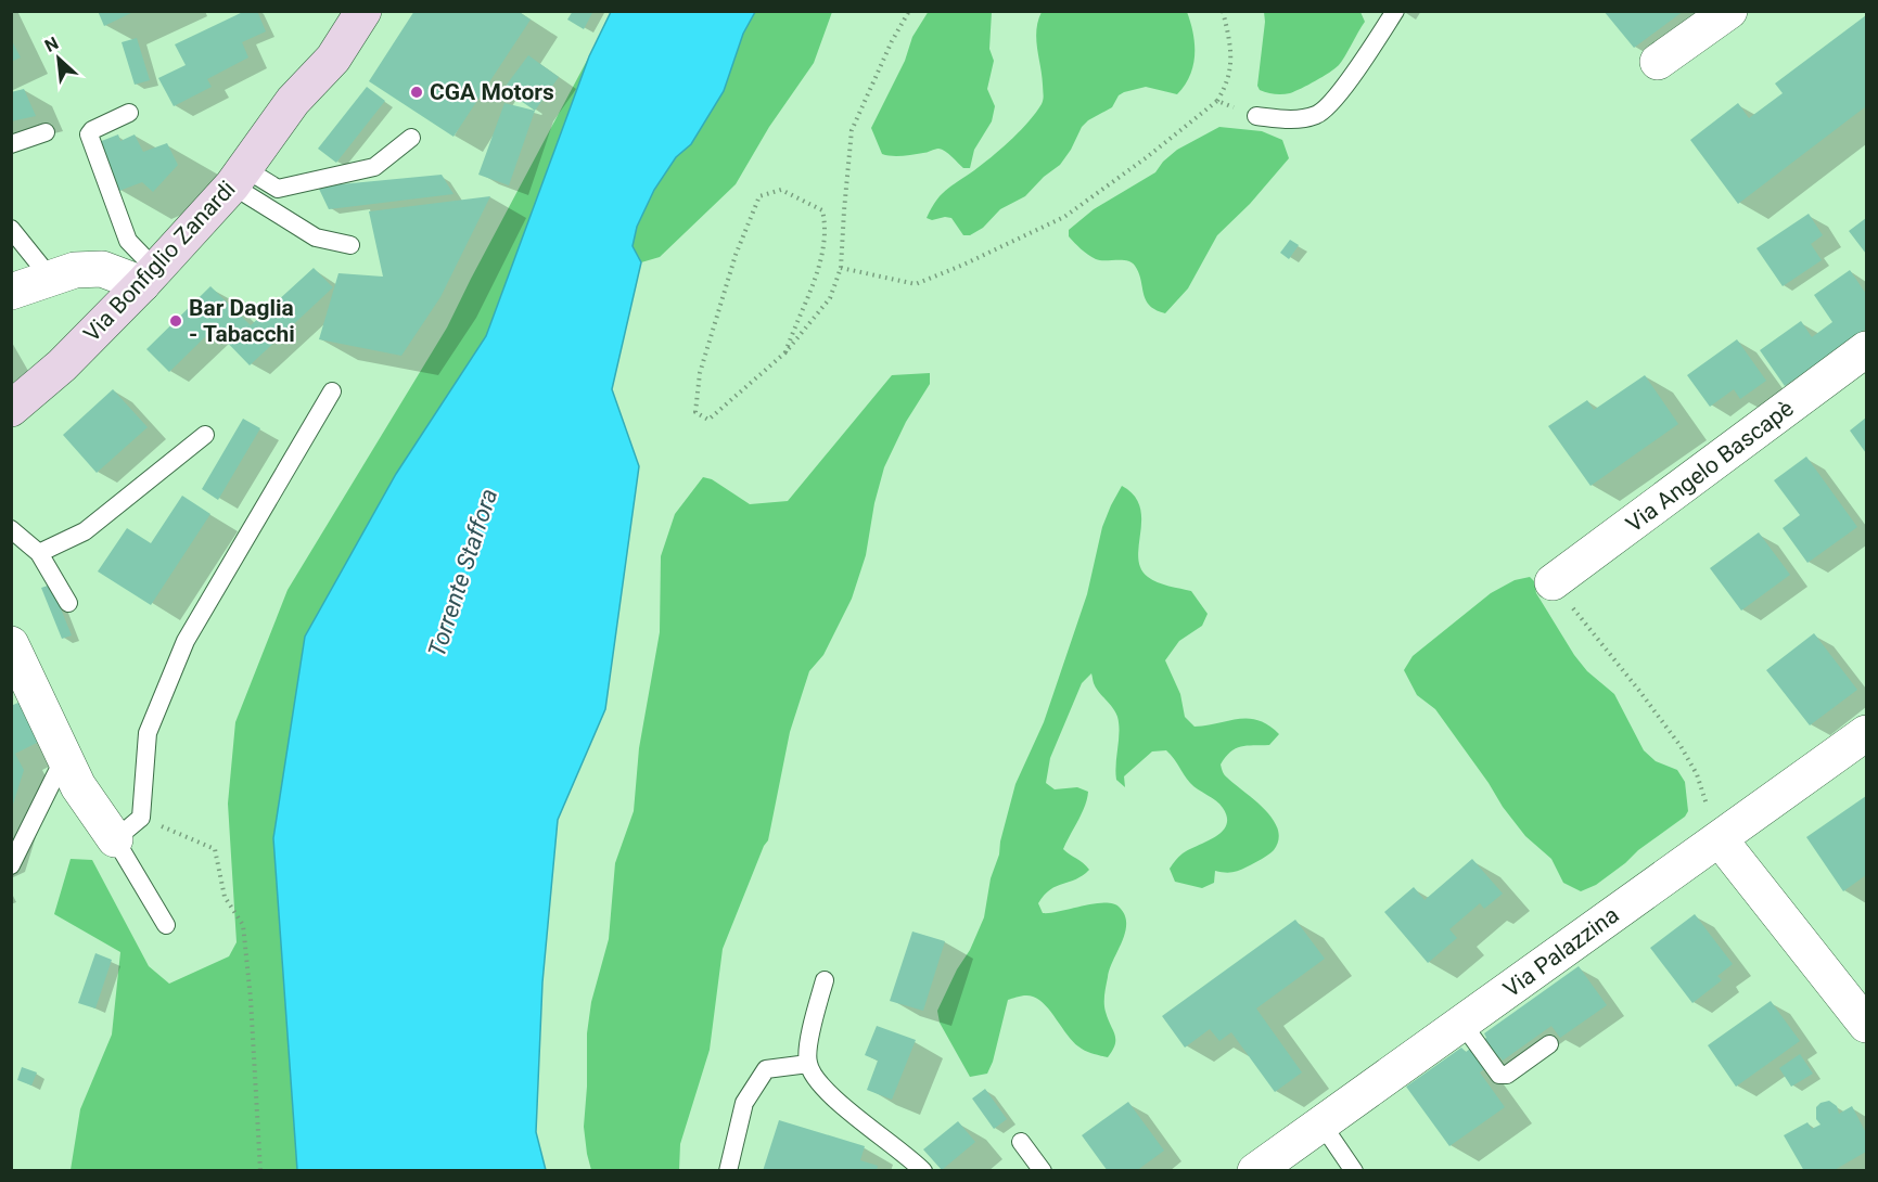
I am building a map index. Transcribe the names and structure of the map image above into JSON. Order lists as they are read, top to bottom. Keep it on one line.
{"streets":{"main road":["Via Bonfiglio Zanardi"],"street":["Via Angelo Bascapè","Via Palazzina"]},"water":["Torrente Staffora"],"places":["CGA Motors","Bar Daglia - Tabacchi"],"north":"top left"}
